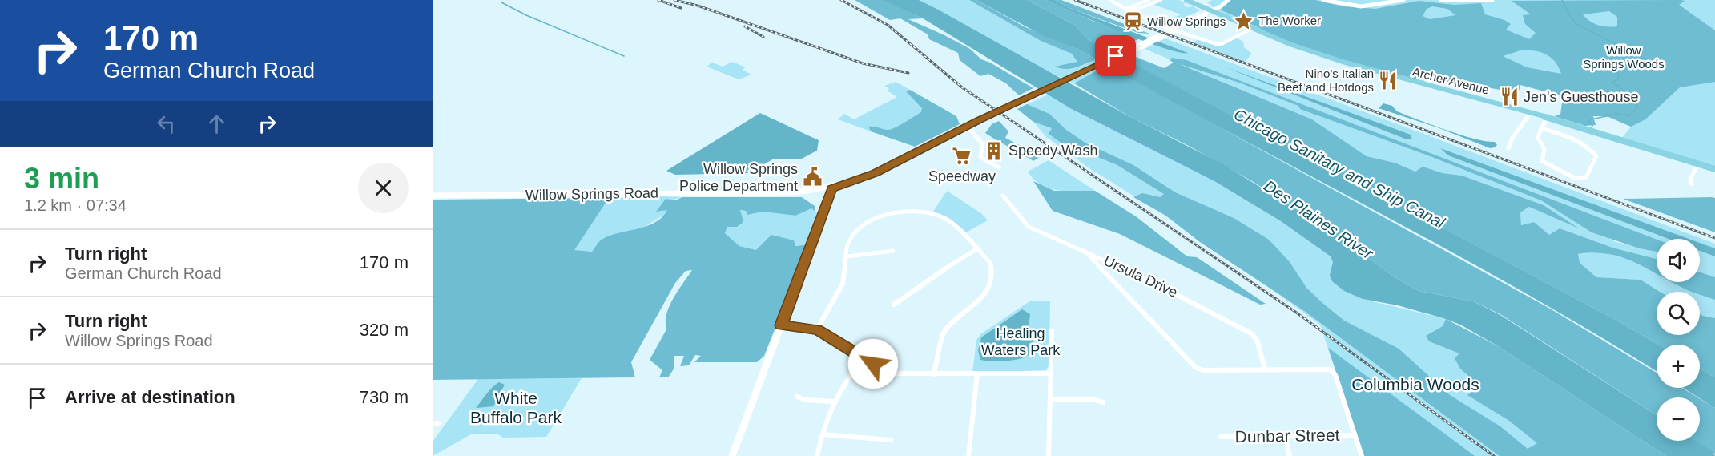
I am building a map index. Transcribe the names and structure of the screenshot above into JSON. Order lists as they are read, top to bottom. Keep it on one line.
{"streets":{"main road":["Archer Avenue","Willow Springs Road"],"street":["Ursula Drive","Dunbar Street"]},"crossings":[["Archer Avenue","Willow Springs Road"]],"water":["Chicago Sanitary and Ship Canal","Des Plaines River"],"parks":["Willow Springs Woods","Healing Waters Park","Columbia Woods","White Buffalo Park"],"places":{"place":["The Worker"],"station":["Willow Springs"],"restaurant":["Nino's Italian Beef and Hotdogs","Jen's Guesthouse"],"building":["Speedy Wash"],"supermarket":["Speedway"],"public building":["Willow Springs Police Department"]},"page":{"turn":["170 m","German Church Road"],"heading":["3 min","1.2 km · 07:34"],"list":[{"name":"Turn right","note":"German Church Road","value":"170 m"},{"name":"Turn right","note":"Willow Springs Road","value":"320 m"},{"name":"Arrive at destination","value":"730 m"}],"map_buttons":["+","−"]}}
